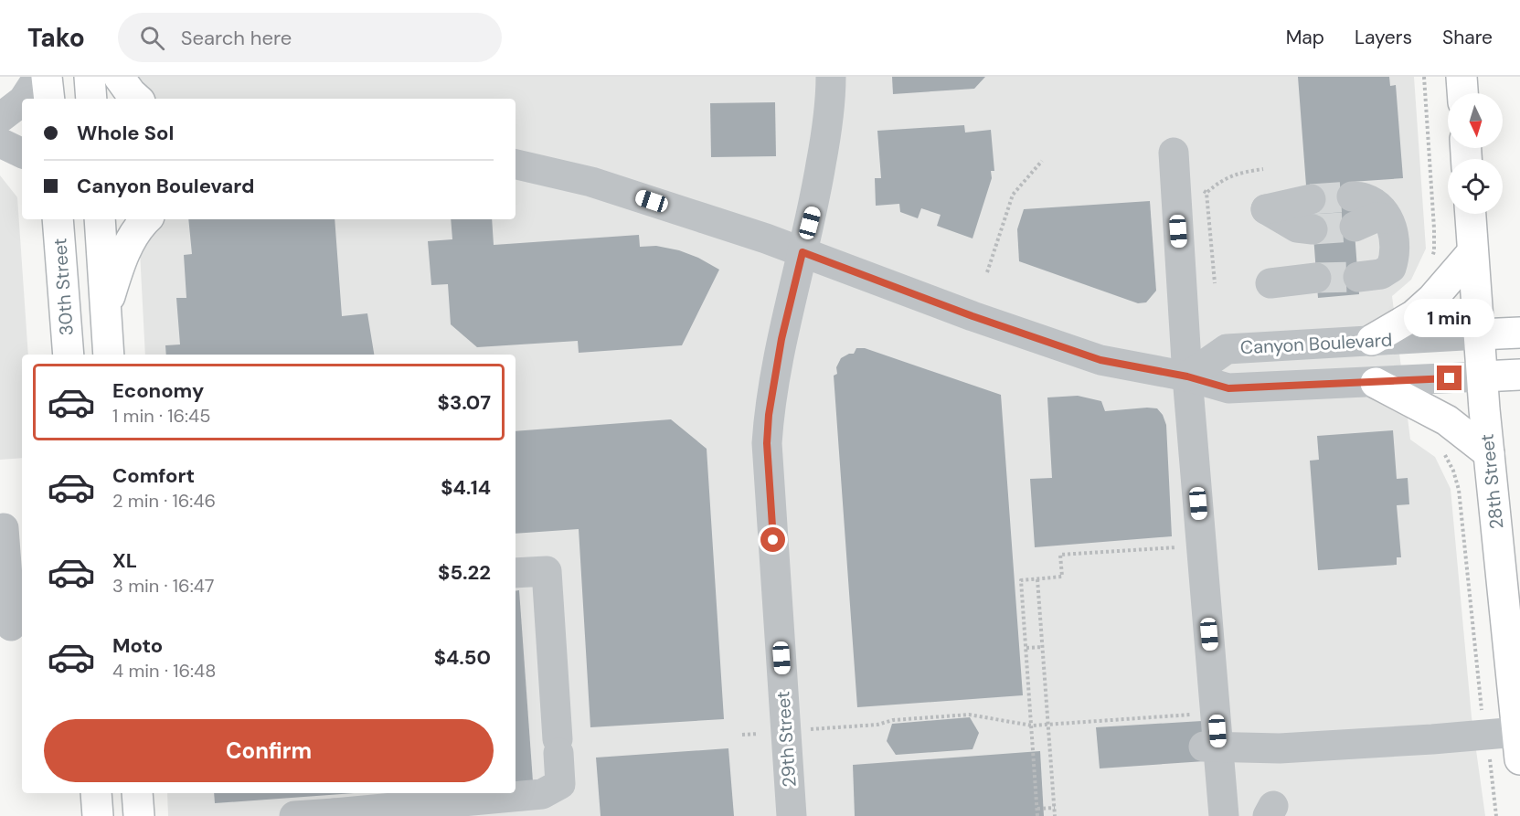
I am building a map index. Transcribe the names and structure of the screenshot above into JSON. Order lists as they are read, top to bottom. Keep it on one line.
{"streets":{"main road":["30th Street","Canyon Boulevard","28th Street"],"street":["29th Street"]},"crossings":[["Canyon Boulevard","28th Street"]],"north":"bottom","page":{"header":"Tako","search":"Search here","nav":["Map","Layers","Share"],"banner":["Whole Sol","Canyon Boulevard"],"bubble":"1 min","list":[{"name":"Economy","note":"1 min · 16:45","value":"$3.07"},{"name":"Comfort","note":"2 min · 16:46","value":"$4.14"},{"name":"XL","note":"3 min · 16:47","value":"$5.22"},{"name":"Moto","note":"4 min · 16:48","value":"$4.50"}],"buttons":"Confirm"}}
